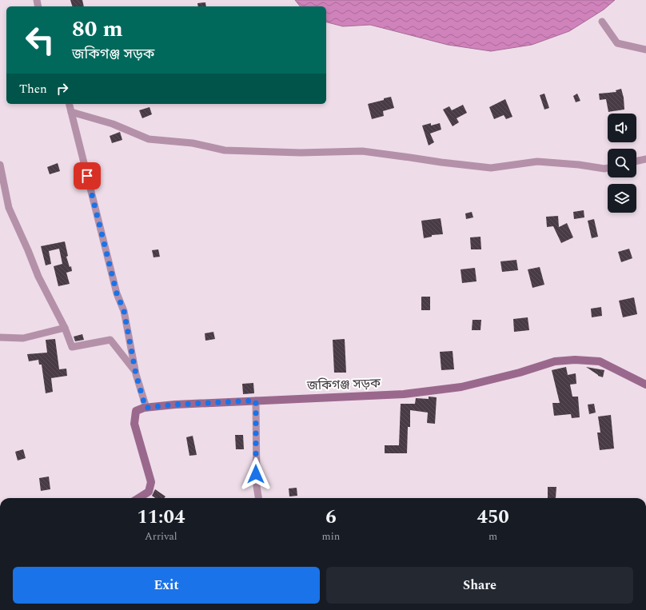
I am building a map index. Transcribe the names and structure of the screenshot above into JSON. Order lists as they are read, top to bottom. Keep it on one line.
{"streets":{"main road":["জকিগঞ্জ সড়ক"]},"page":{"turn":["80 m","জকিগঞ্জ সড়ক"],"then":"Then","eta":["11:04","Arrival","6","min","450","m"],"buttons":["Exit","Share"]}}
